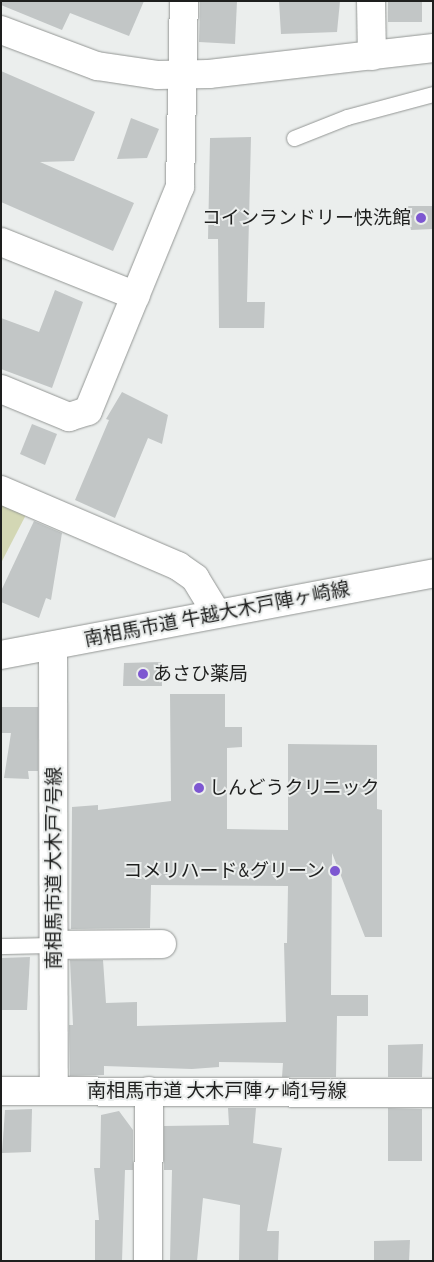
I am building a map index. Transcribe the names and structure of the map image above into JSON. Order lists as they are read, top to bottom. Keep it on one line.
{"streets":{"street":["南相馬市道 牛越大木戸陣ヶ崎線","南相馬市道 大木戸7号線","南相馬市道 大木戸陣ヶ崎1号線"]},"crossings":[["南相馬市道 牛越大木戸陣ヶ崎線","南相馬市道 大木戸7号線"],["南相馬市道 大木戸7号線","南相馬市道 大木戸陣ヶ崎1号線"]],"places":["コインランドリー快洗館","あさひ薬局","しんどうクリニック","コメリハード&グリーン"]}
